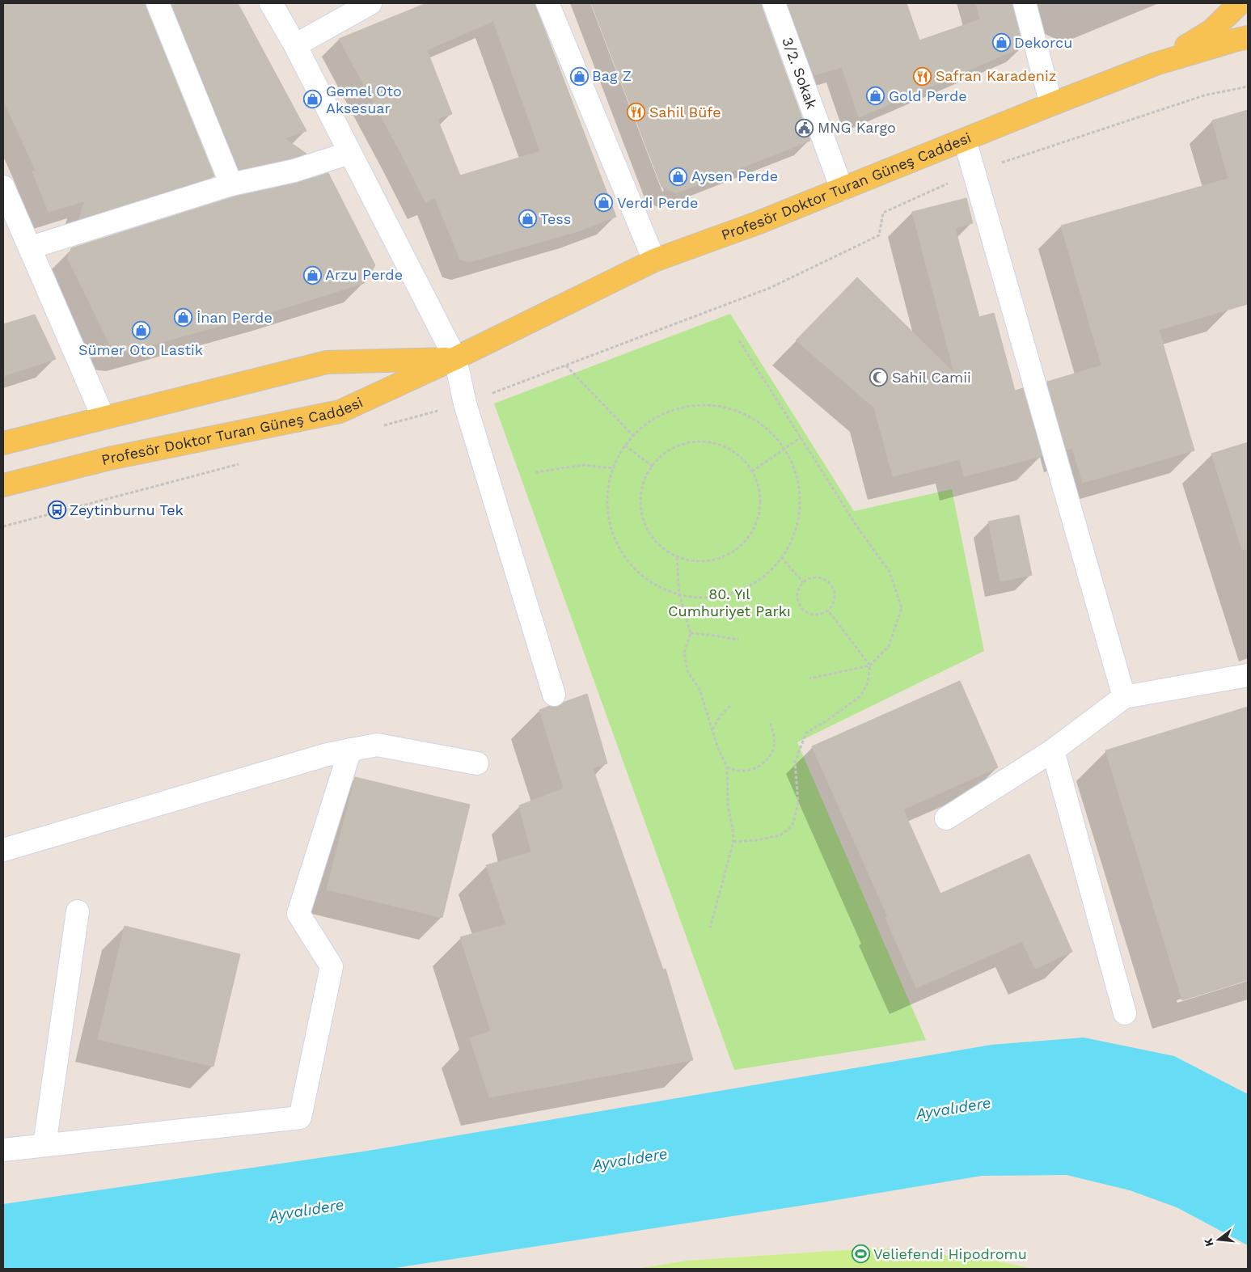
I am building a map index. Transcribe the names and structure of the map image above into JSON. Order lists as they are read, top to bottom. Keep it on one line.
{"streets":{"main road":["Profesör Doktor Turan Güneş Caddesi"],"street":["3/2. Sokak"]},"crossings":[["3/2. Sokak","Profesör Doktor Turan Güneş Caddesi"]],"water":["Ayvalıdere"],"parks":["80. Yıl Cumhuriyet Parkı"],"places":{"shop":["Dekorcu","Bag Z","Gold Perde","Gemel Oto Aksesuar","Aysen Perde","Verdi Perde","Tess","Arzu Perde","İnan Perde","Sümer Oto Lastik"],"restaurant":["Safran Karadeniz","Sahil Büfe"],"public building":["MNG Kargo"],"mosque":["Sahil Camii"],"bus stop":["Zeytinburnu Tek"],"sports":["Veliefendi Hipodromu"]},"north":"left"}
